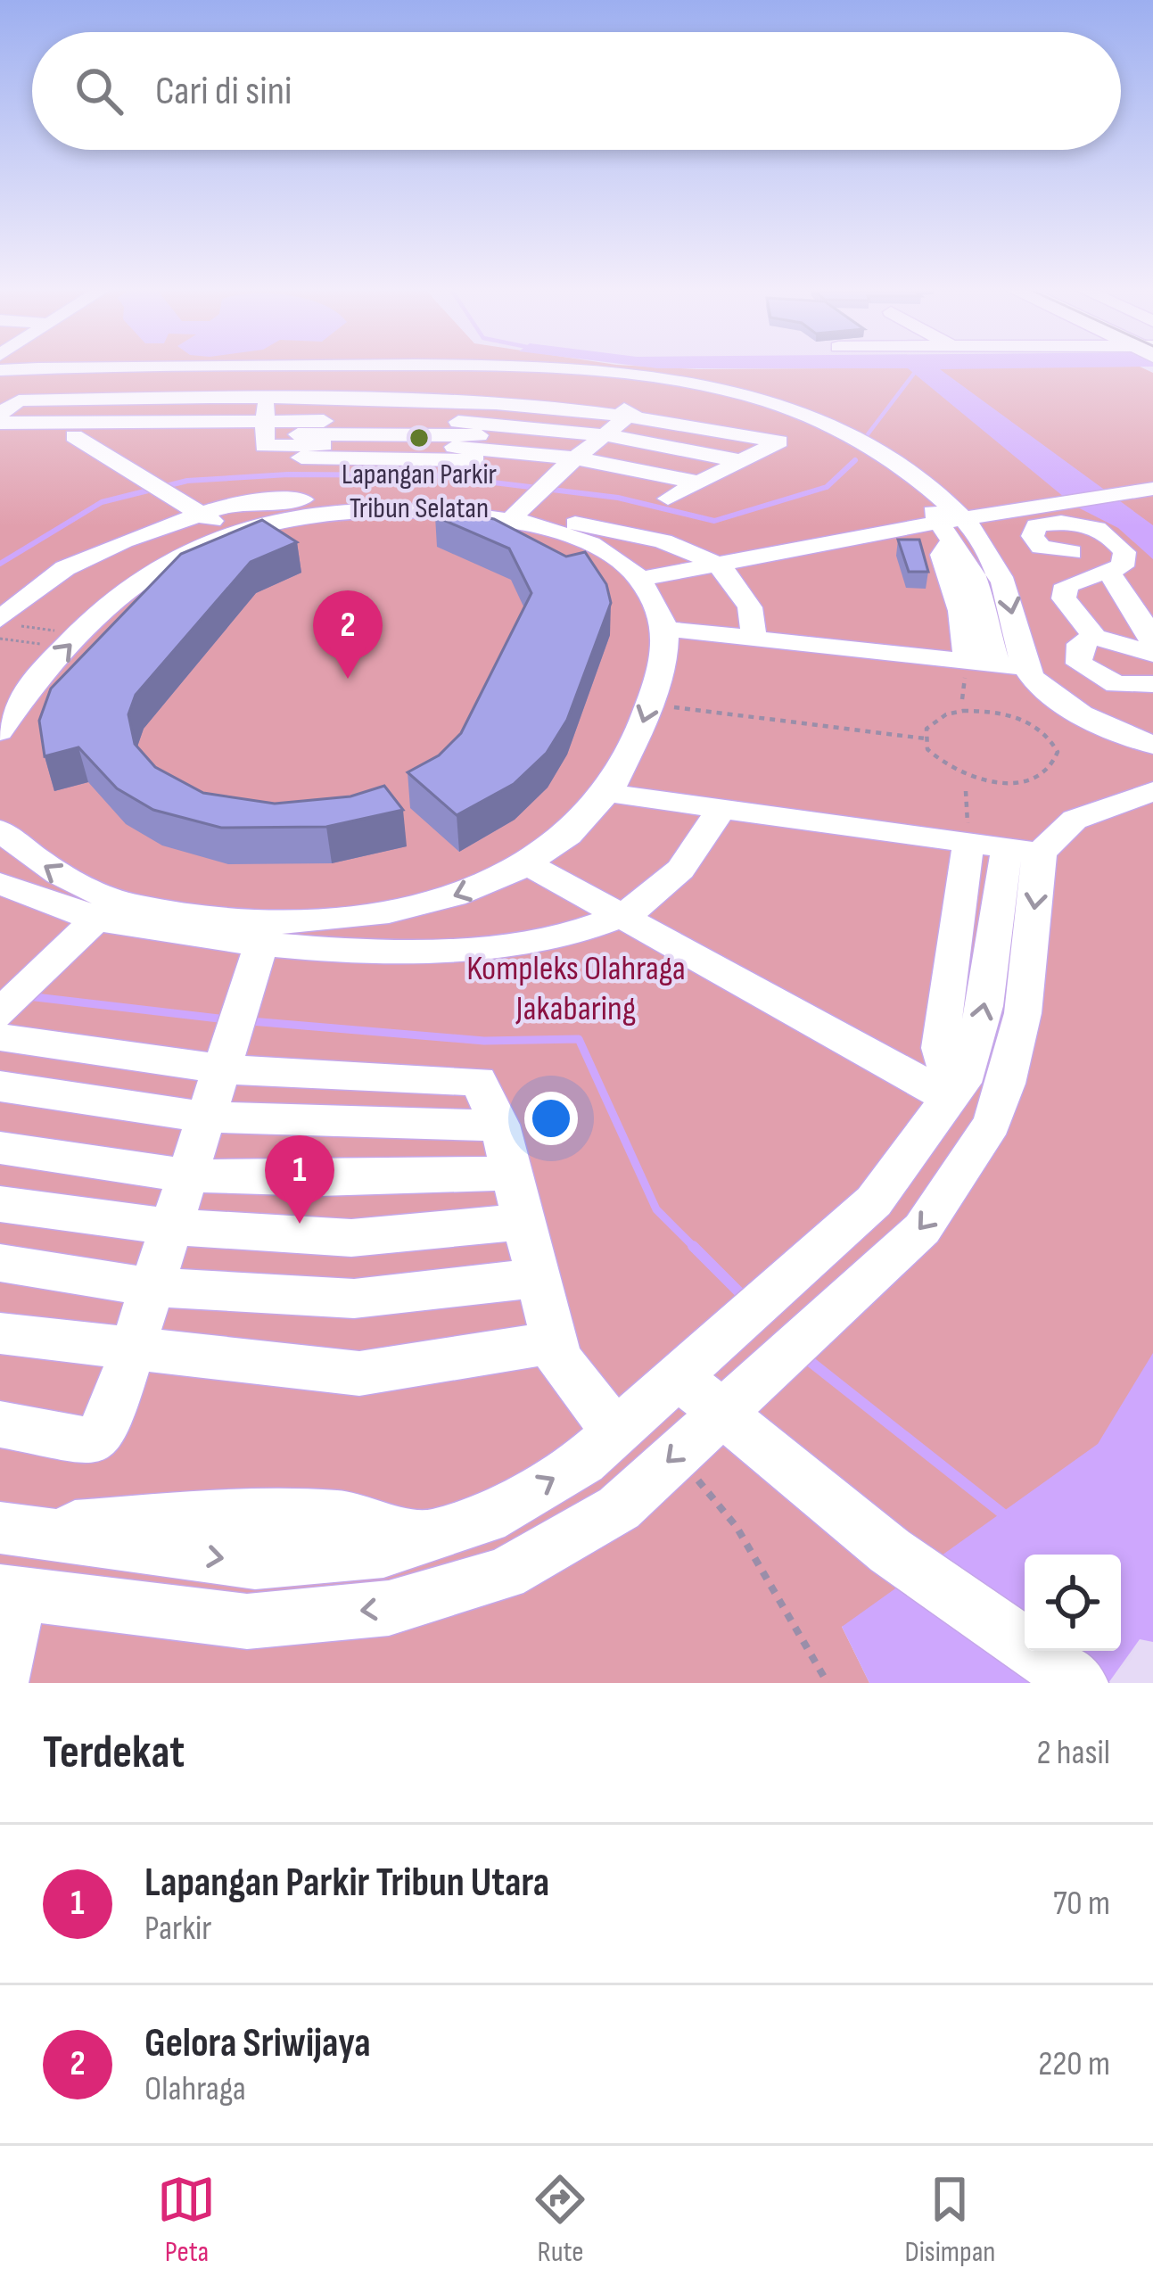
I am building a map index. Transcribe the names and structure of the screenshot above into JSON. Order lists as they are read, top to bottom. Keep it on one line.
{"parks":["Kompleks Olahraga Jakabaring"],"places":["Lapangan Parkir Tribun Selatan"],"page":{"search":"Cari di sini","pins":["2","1"],"heading":["Terdekat","2 hasil"],"list":[{"mark":"1","name":"Lapangan Parkir Tribun Utara","note":"Parkir","value":"70 m"},{"mark":"2","name":"Gelora Sriwijaya","note":"Olahraga","value":"220 m"}],"nav":["Peta","Rute","Disimpan"]}}
